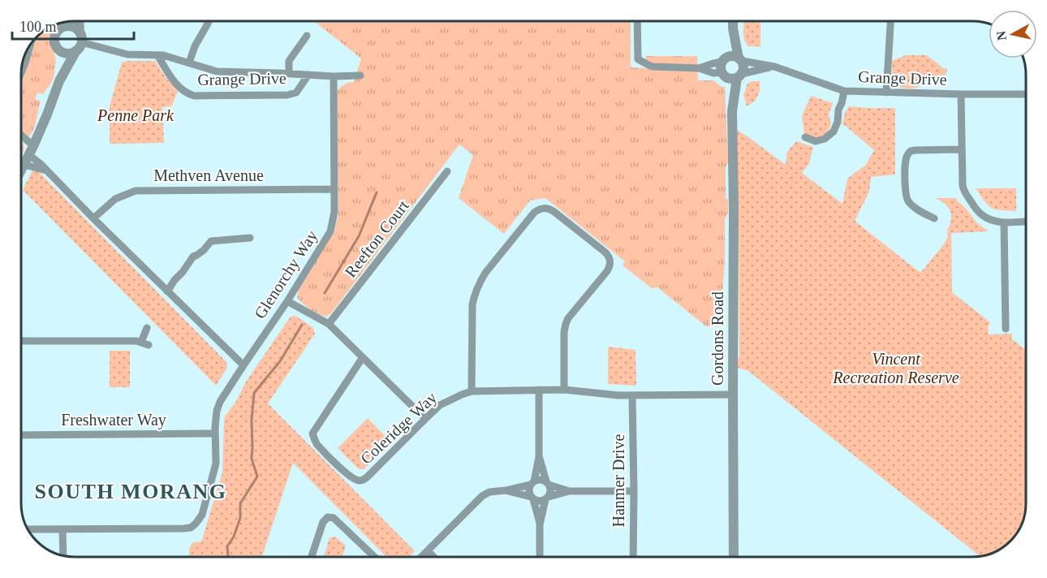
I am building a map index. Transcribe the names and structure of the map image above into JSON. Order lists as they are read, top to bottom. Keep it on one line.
{"streets":{"street":["Grange Drive","Methven Avenue","Reefton Court","Glenorchy Way","Gordons Road","Freshwater Way","Coleridge Way","Hanmer Drive"]},"crossings":[["Grange Drive","Glenorchy Way"],["Grange Drive","Gordons Road"],["Methven Avenue","Glenorchy Way"],["Glenorchy Way","Freshwater Way"],["Gordons Road","Coleridge Way"],["Coleridge Way","Hanmer Drive"]],"districts":["SOUTH MORANG"],"parks":["Penne Park","Vincent Recreation Reserve"],"scale_bar":"100 m","north":"left"}
